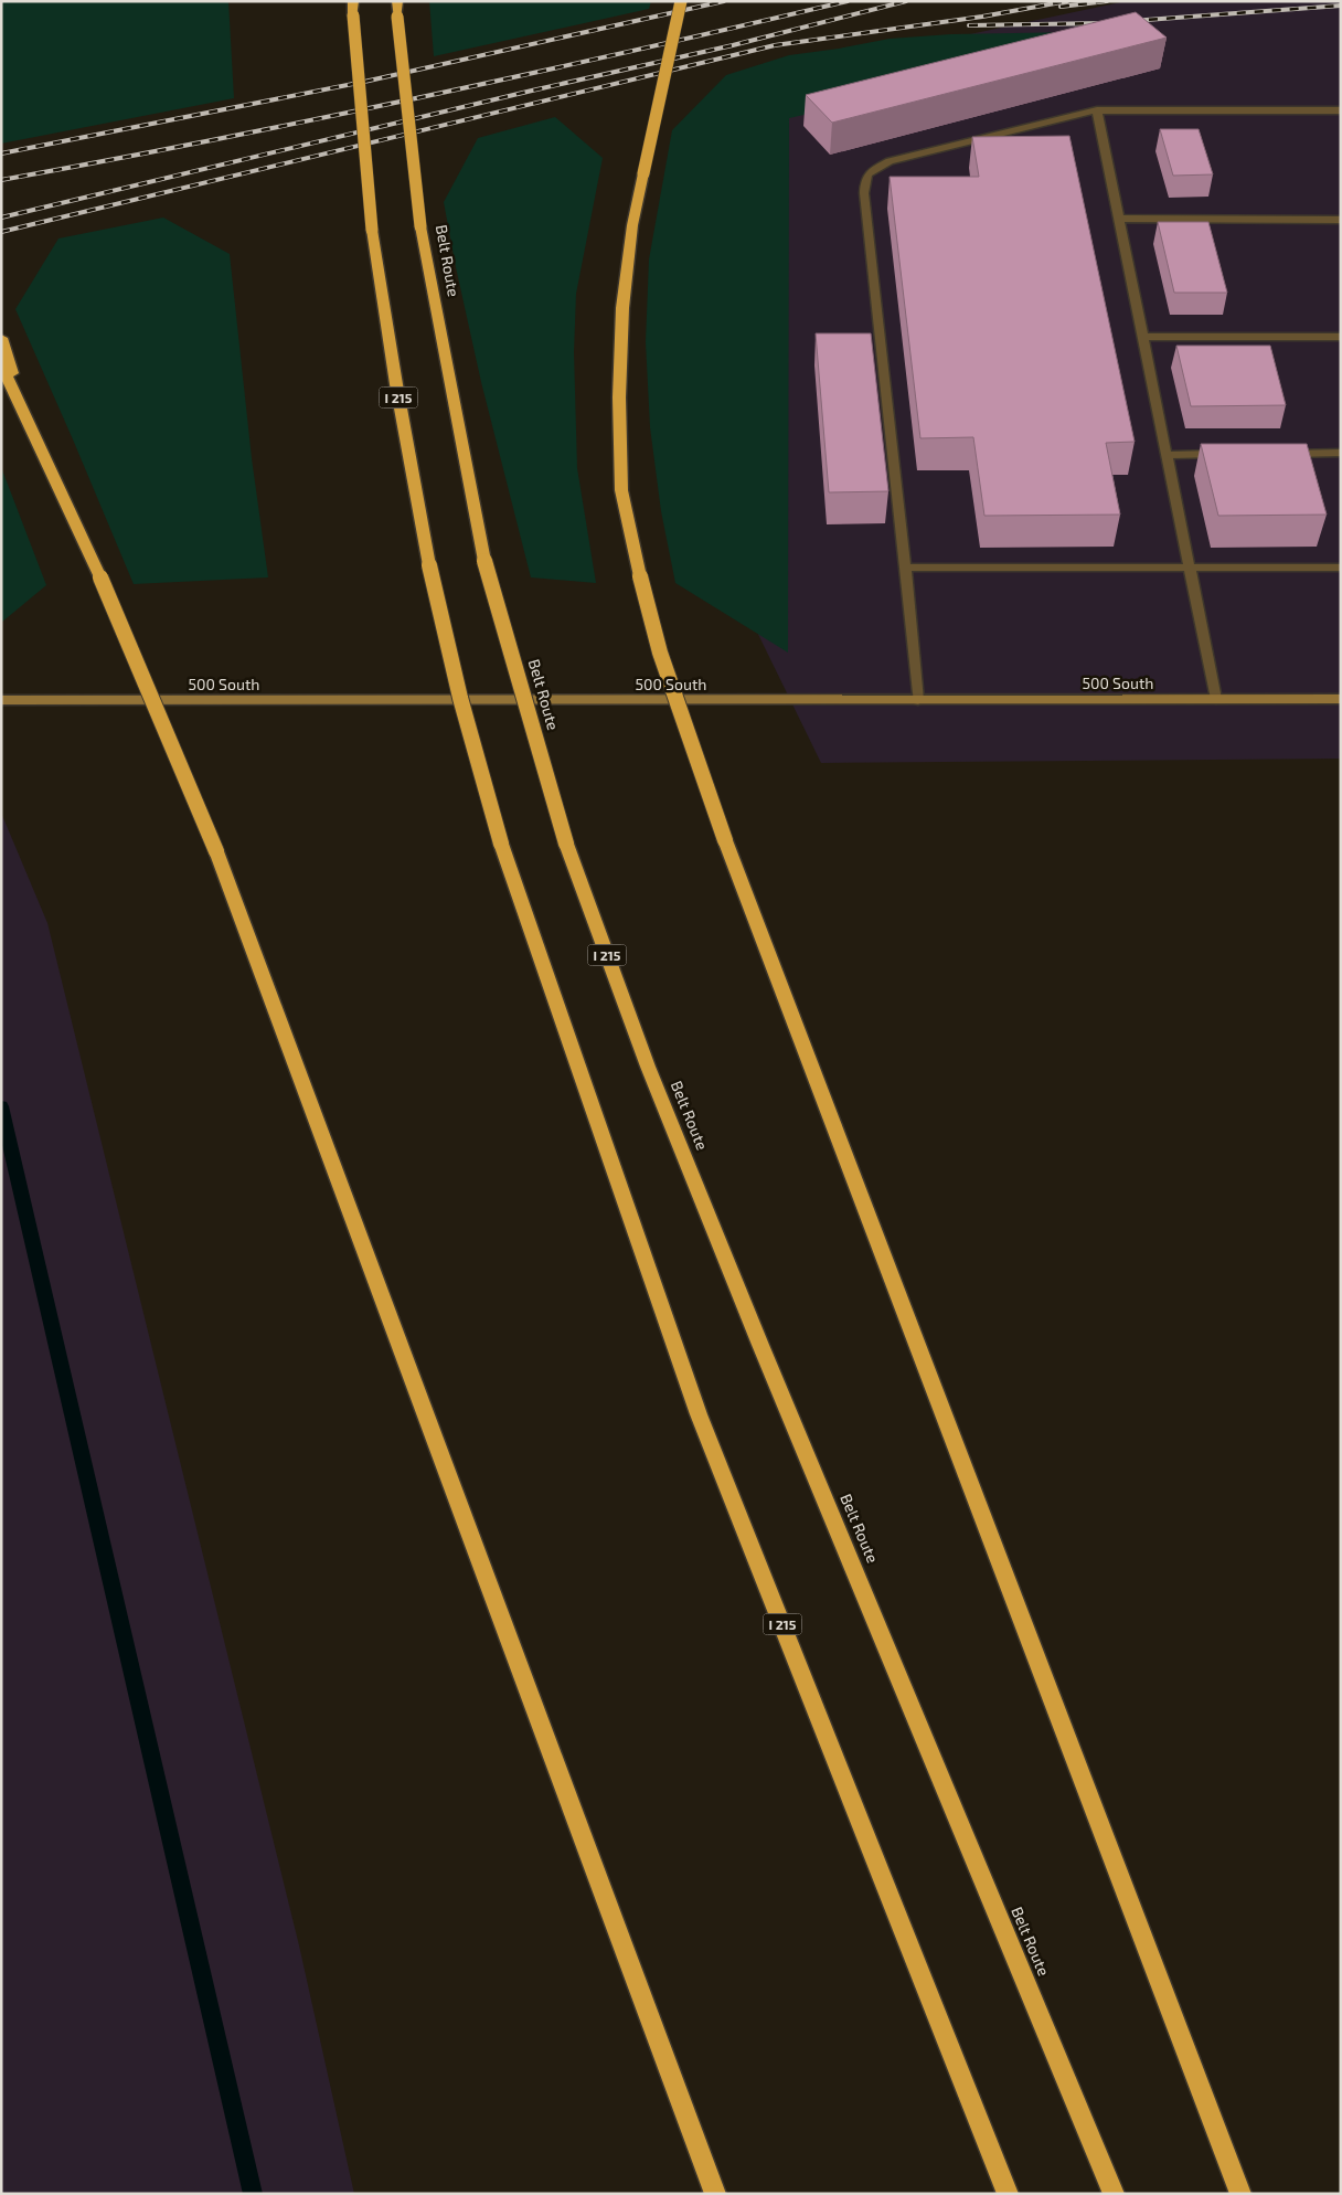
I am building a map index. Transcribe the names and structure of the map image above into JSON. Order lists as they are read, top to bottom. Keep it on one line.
{"streets":{"highway":["Belt Route","I 215"],"street":["500 South"]}}
